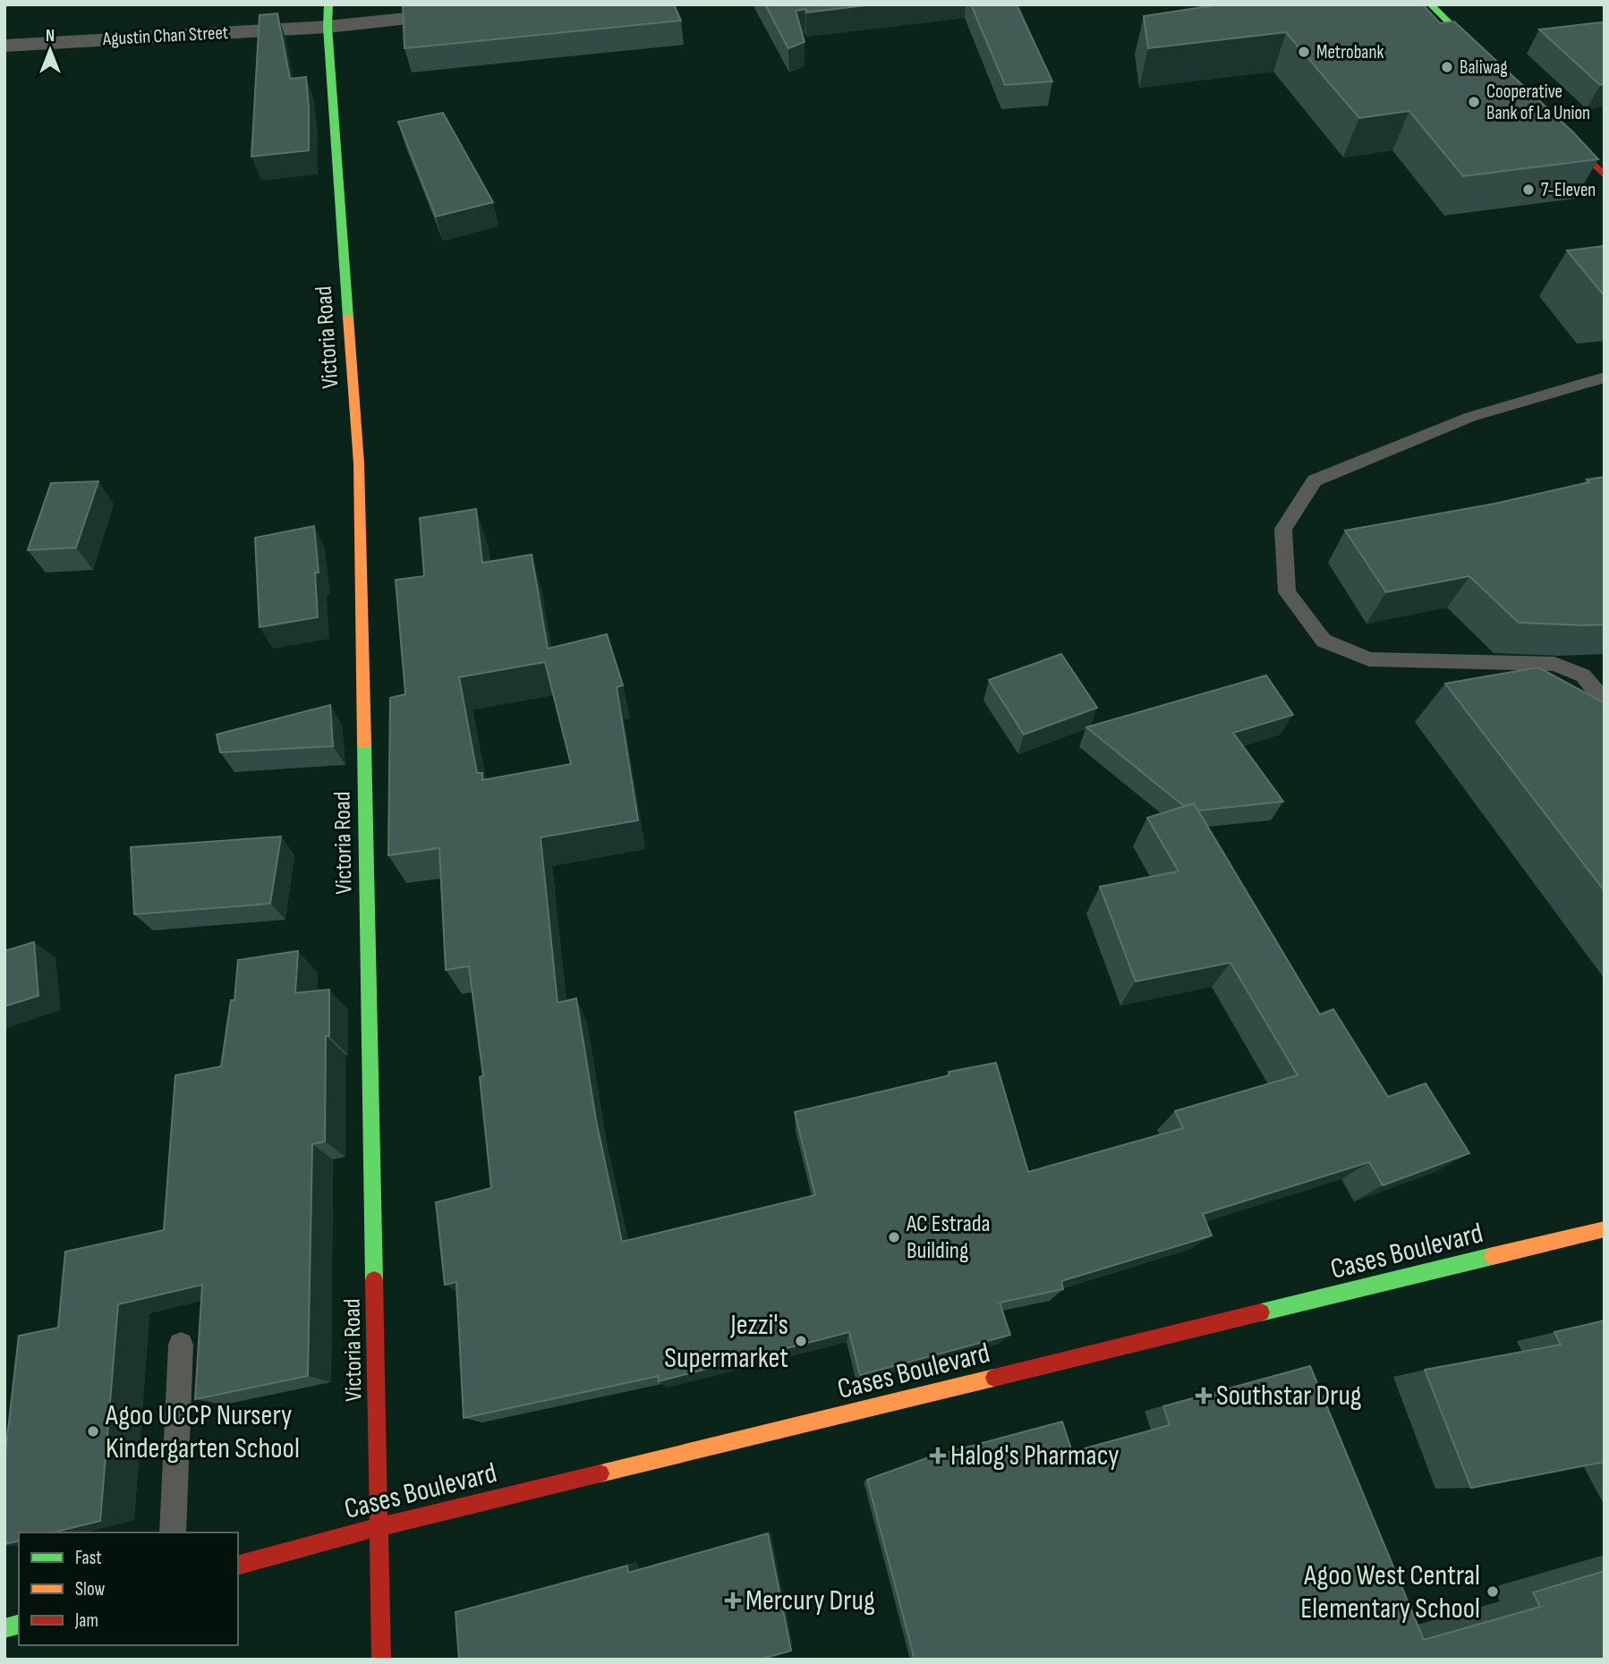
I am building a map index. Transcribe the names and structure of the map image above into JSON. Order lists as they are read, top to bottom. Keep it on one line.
{"streets":{"main road":["Victoria Road","Cases Boulevard"],"street":["Agustin Chan Street"]},"crossings":[["Agustin Chan Street","Victoria Road"],["Victoria Road","Cases Boulevard"]],"places":{"other":["Metrobank","Baliwag","Cooperative Bank of La Union","7-Eleven","AC Estrada Building","Jezzi's Supermarket","Agoo UCCP Nursery Kindergarten School","Agoo West Central Elementary School"],"health":["Southstar Drug","Halog's Pharmacy","Mercury Drug"]},"legend":["Fast","Slow","Jam"],"north":"top"}
